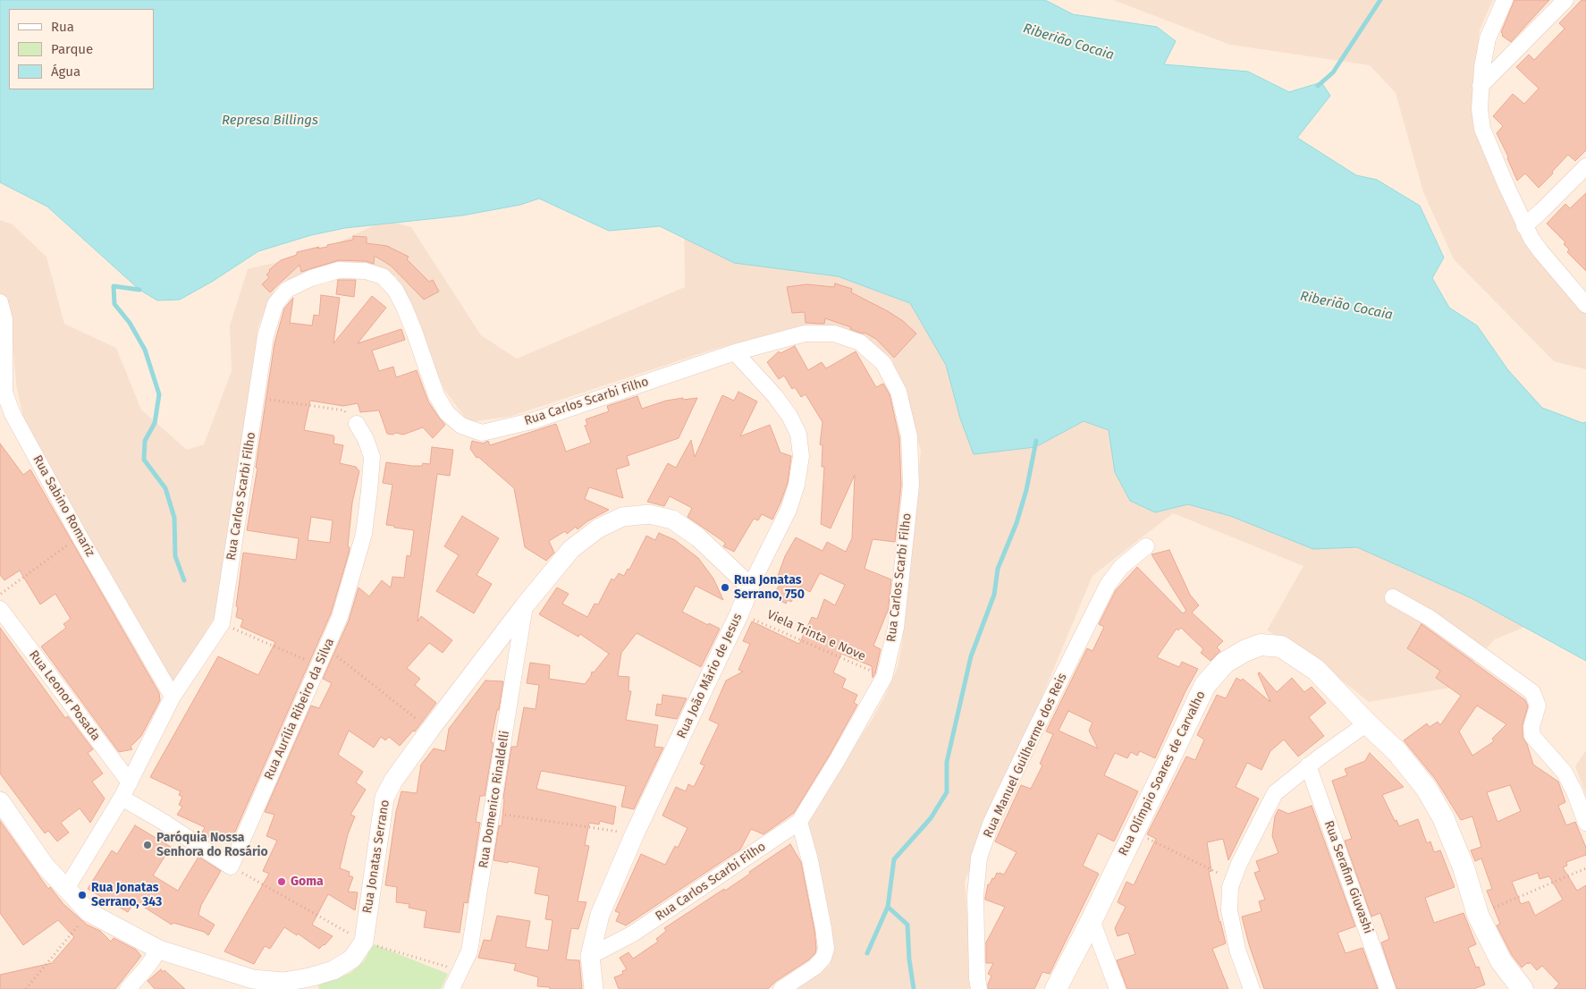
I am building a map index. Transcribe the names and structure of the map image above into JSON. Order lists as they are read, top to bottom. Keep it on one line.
{"streets":{"main road":["Rua Olímpio Soares de Carvalho"],"street":["Rua Carlos Scarbi Filho","Rua Sabino Romariz","Rua João Mário de Jesus","Rua Leonor Posada","Rua Aurília Ribeiro da Silva","Rua Manuel Guilherme dos Reis","Rua Domenico Rinaldelli","Rua Jonatas Serrano","Rua Serafim Giuvashi"],"path":["Viela Trinta e Nove"]},"crossings":[["Rua Carlos Scarbi Filho","Rua Sabino Romariz"],["Rua Carlos Scarbi Filho","Viela Trinta e Nove"],["Rua Carlos Scarbi Filho","Rua João Mário de Jesus"],["Rua Carlos Scarbi Filho","Rua Leonor Posada"],["Rua Carlos Scarbi Filho","Rua Jonatas Serrano"],["Viela Trinta e Nove","Rua João Mário de Jesus"],["Rua João Mário de Jesus","Rua Jonatas Serrano"],["Rua Domenico Rinaldelli","Rua Jonatas Serrano"]],"water":["Riberião Cocaia","Represa Billings"],"places":["Rua Jonatas Serrano, 750","Paróquia Nossa Senhora do Rosário","Goma","Rua Jonatas Serrano, 343"],"legend":["Rua","Parque","Água"]}
